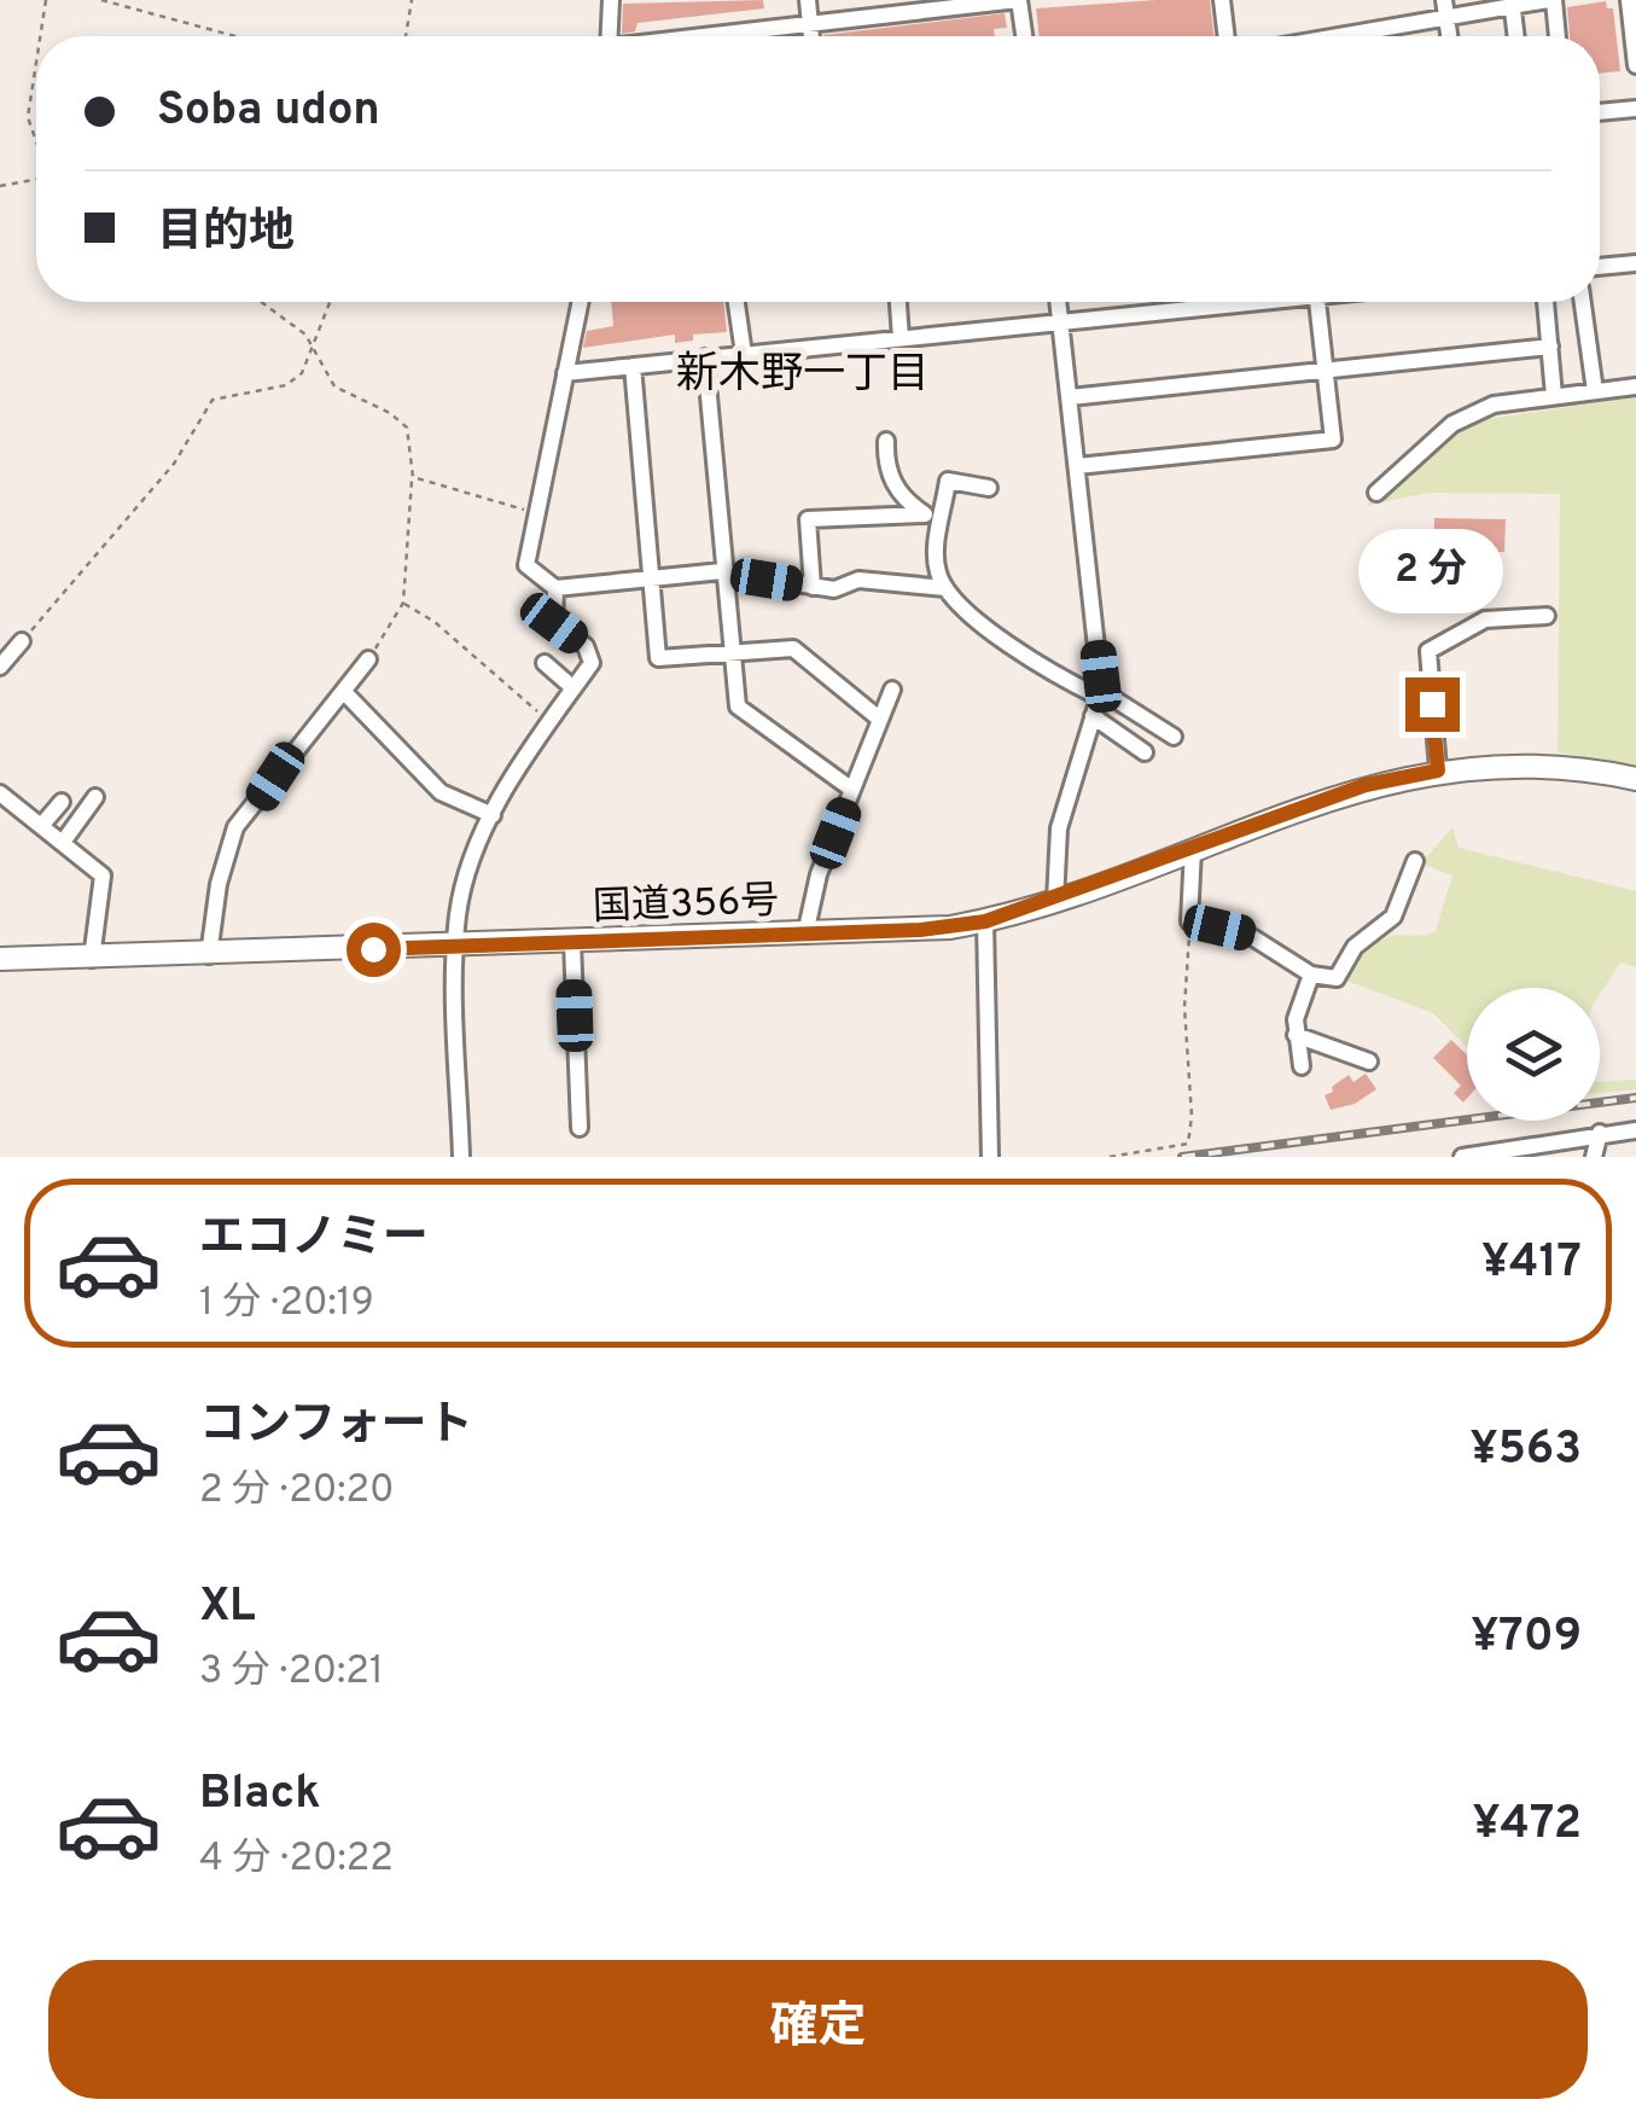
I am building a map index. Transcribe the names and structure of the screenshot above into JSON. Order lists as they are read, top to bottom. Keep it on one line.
{"streets":{"highway":["国道356号"]},"districts":["新木野一丁目"],"page":{"banner":["Soba udon","目的地"],"bubble":"2 分","list":[{"name":"エコノミー","note":"1 分 · 20:19","value":"¥417"},{"name":"コンフォート","note":"2 分 · 20:20","value":"¥563"},{"name":"XL","note":"3 分 · 20:21","value":"¥709"},{"name":"Black","note":"4 分 · 20:22","value":"¥472"}],"buttons":"確定"}}
